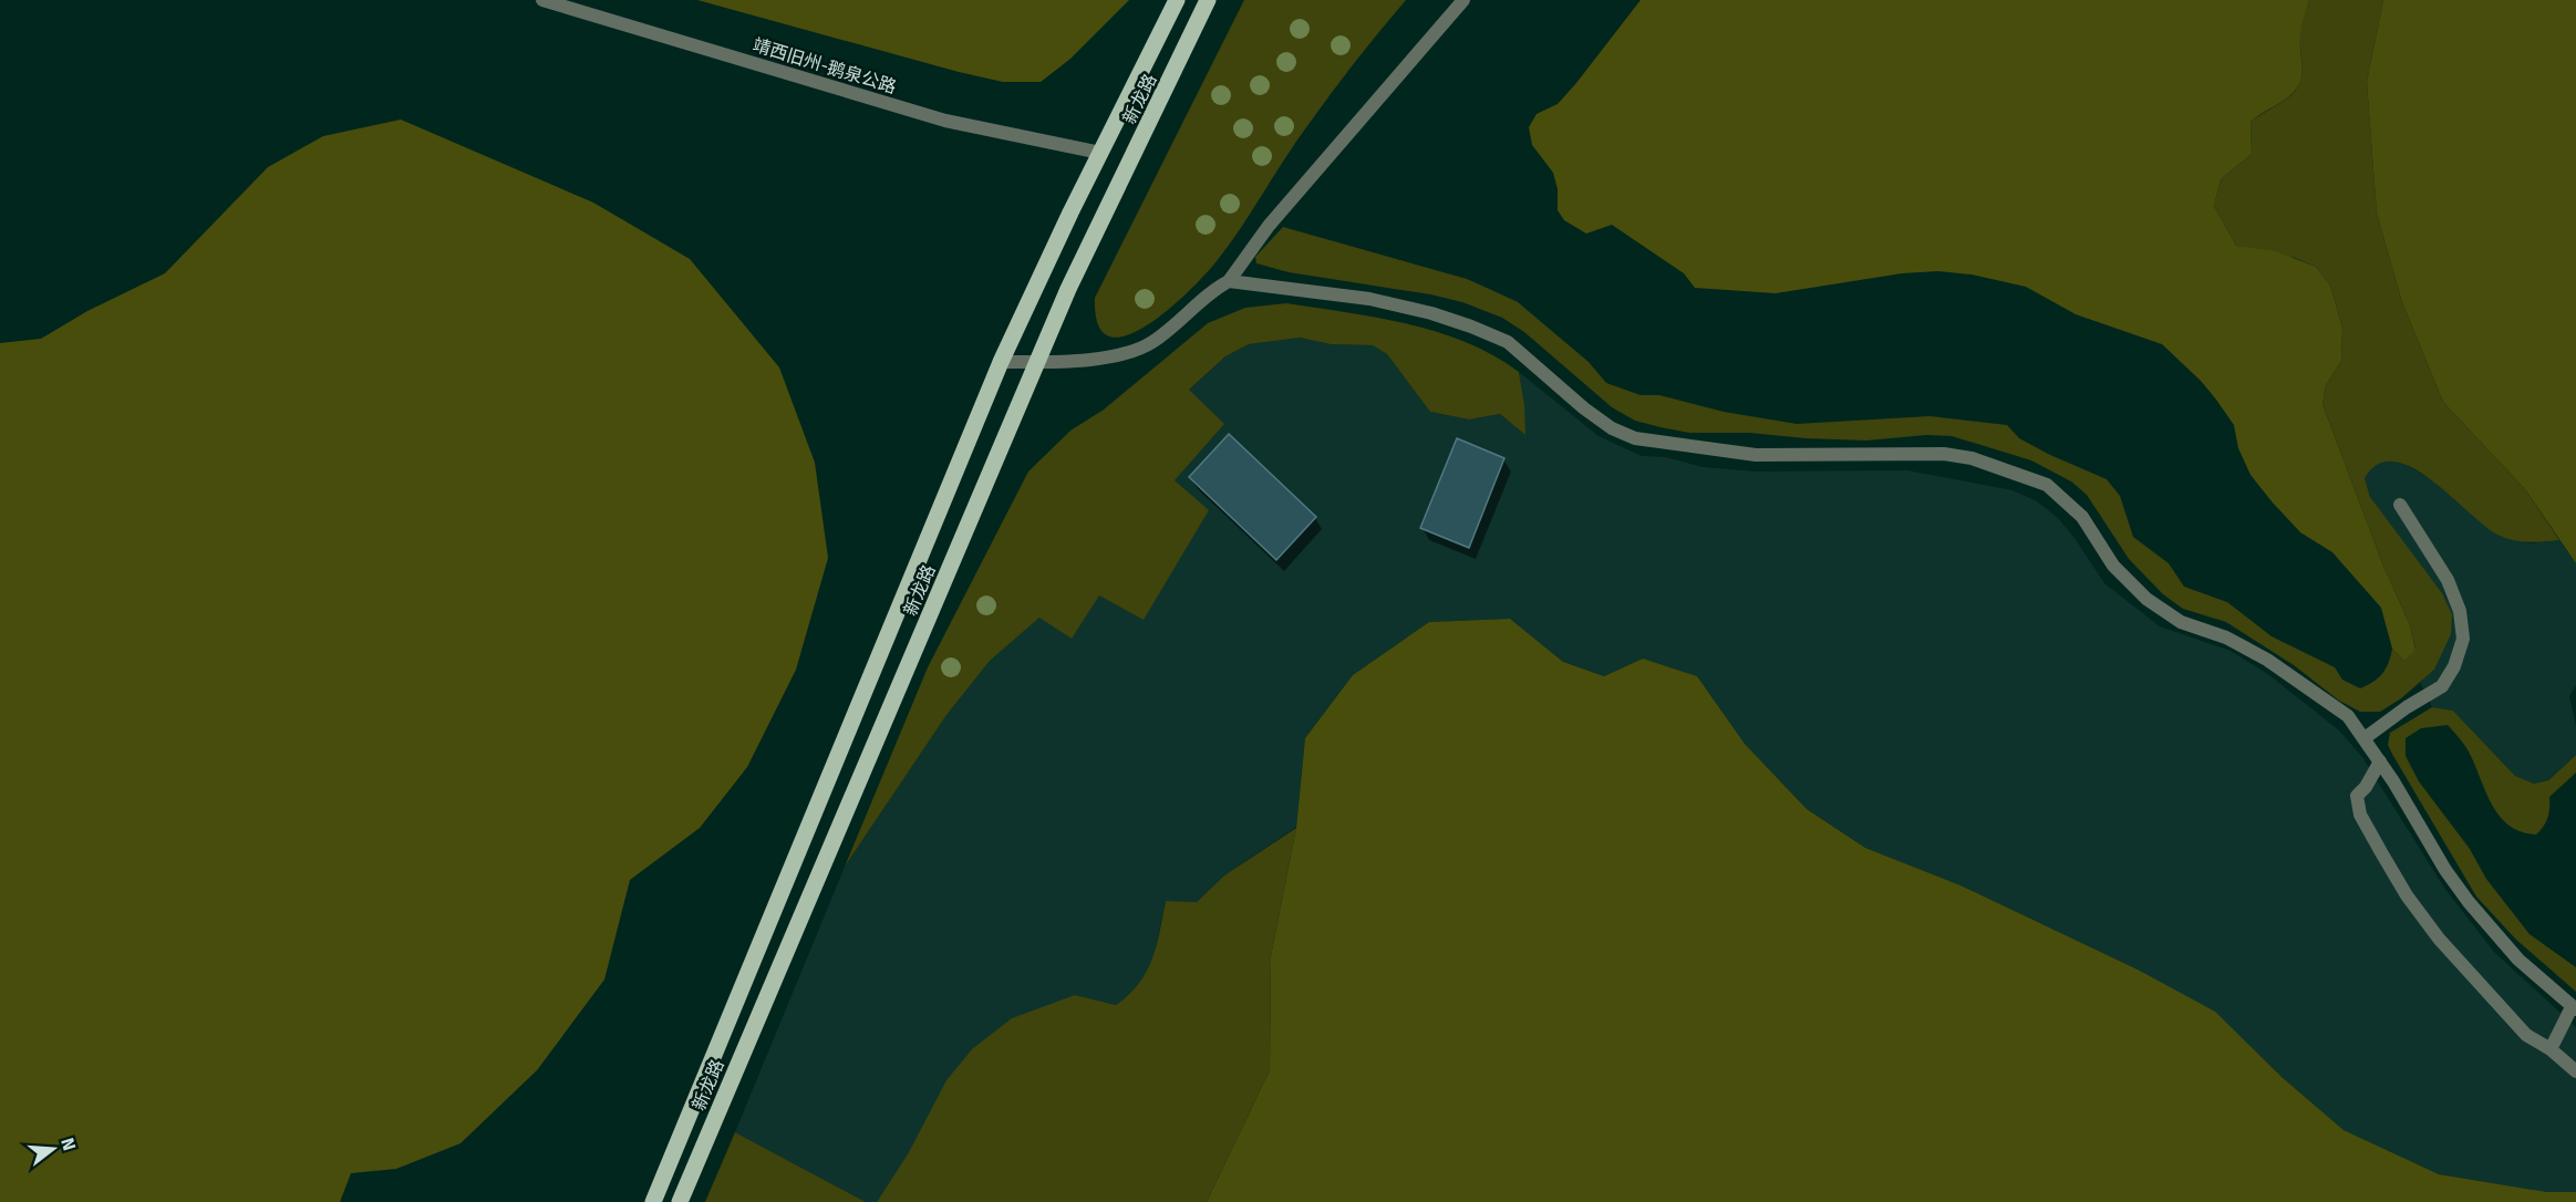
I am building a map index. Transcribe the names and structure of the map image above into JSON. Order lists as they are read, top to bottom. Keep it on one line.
{"streets":{"main road":["新龙路"],"street":["靖西旧州-鹅泉公路"]},"crossings":[["靖西旧州-鹅泉公路","新龙路"]],"north":"right"}
